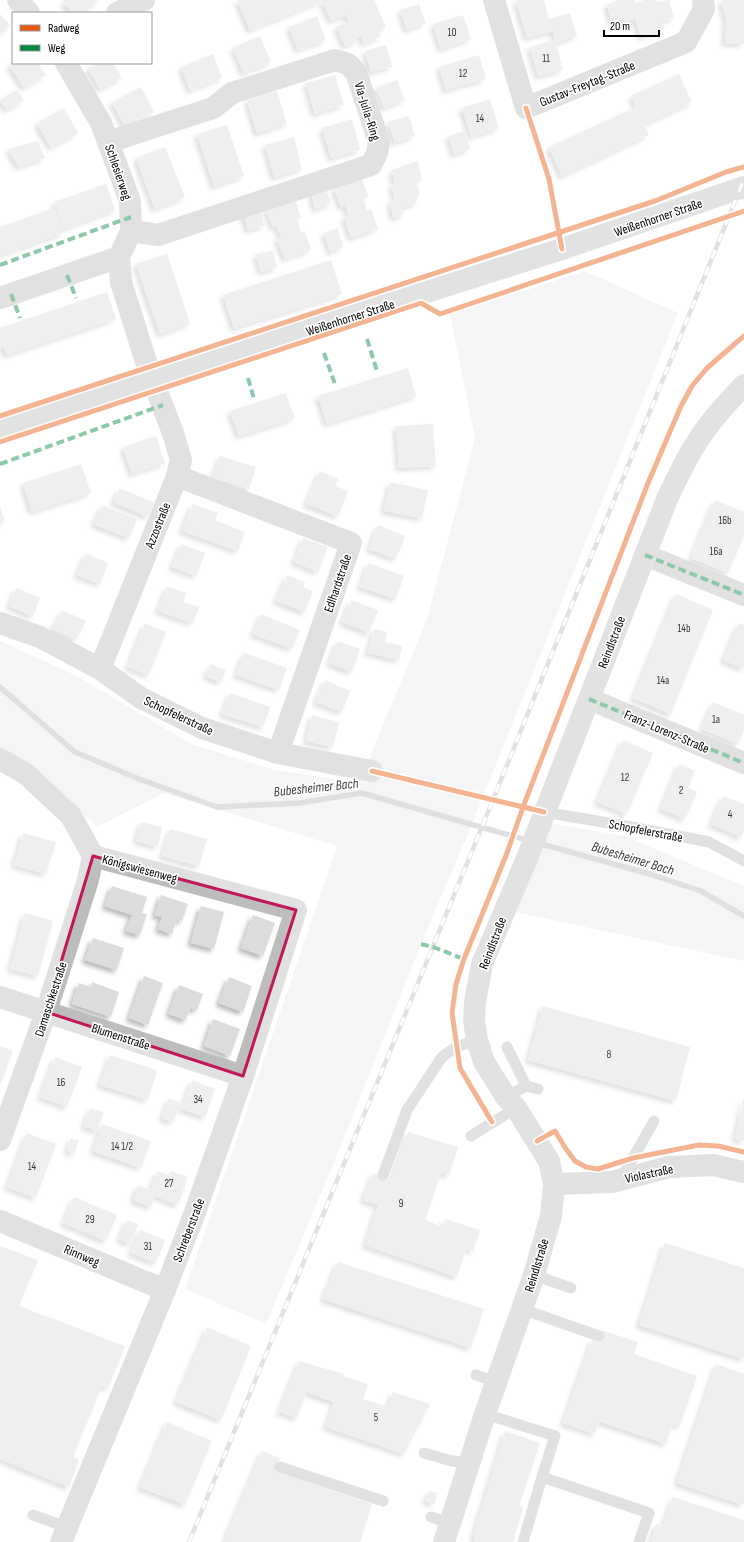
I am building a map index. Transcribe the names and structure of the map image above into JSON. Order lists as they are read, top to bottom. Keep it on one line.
{"streets":{"street":["Gustav-Freytag-Straße","Via-Julia-Ring","Schlesierweg","Weißenhorner Straße","Azzostraße","Edlhardstraße","Reindlstraße","Schopfelerstraße","Franz-Lorenz-Straße","Königswiesenweg","Damaschkestraße","Blumenstraße","Violastraße","Schreberstraße","Rinnweg"]},"crossings":[["Via-Julia-Ring","Schlesierweg"],["Weißenhorner Straße","Azzostraße"],["Azzostraße","Edlhardstraße"],["Azzostraße","Schopfelerstraße"],["Edlhardstraße","Schopfelerstraße"],["Reindlstraße","Schopfelerstraße"],["Reindlstraße","Franz-Lorenz-Straße"],["Reindlstraße","Violastraße"],["Königswiesenweg","Damaschkestraße"],["Königswiesenweg","Schreberstraße"],["Damaschkestraße","Blumenstraße"],["Blumenstraße","Schreberstraße"],["Schreberstraße","Rinnweg"]],"water":["Bubesheimer Bach"],"house_numbers":["10","11","12","14","16b","16a","14b","14a","1a","12","2","4","8","16","34","14 1/2","14","27","9","29","31","5"],"legend":["Radweg","Weg"],"scale_bar":"20 m"}
